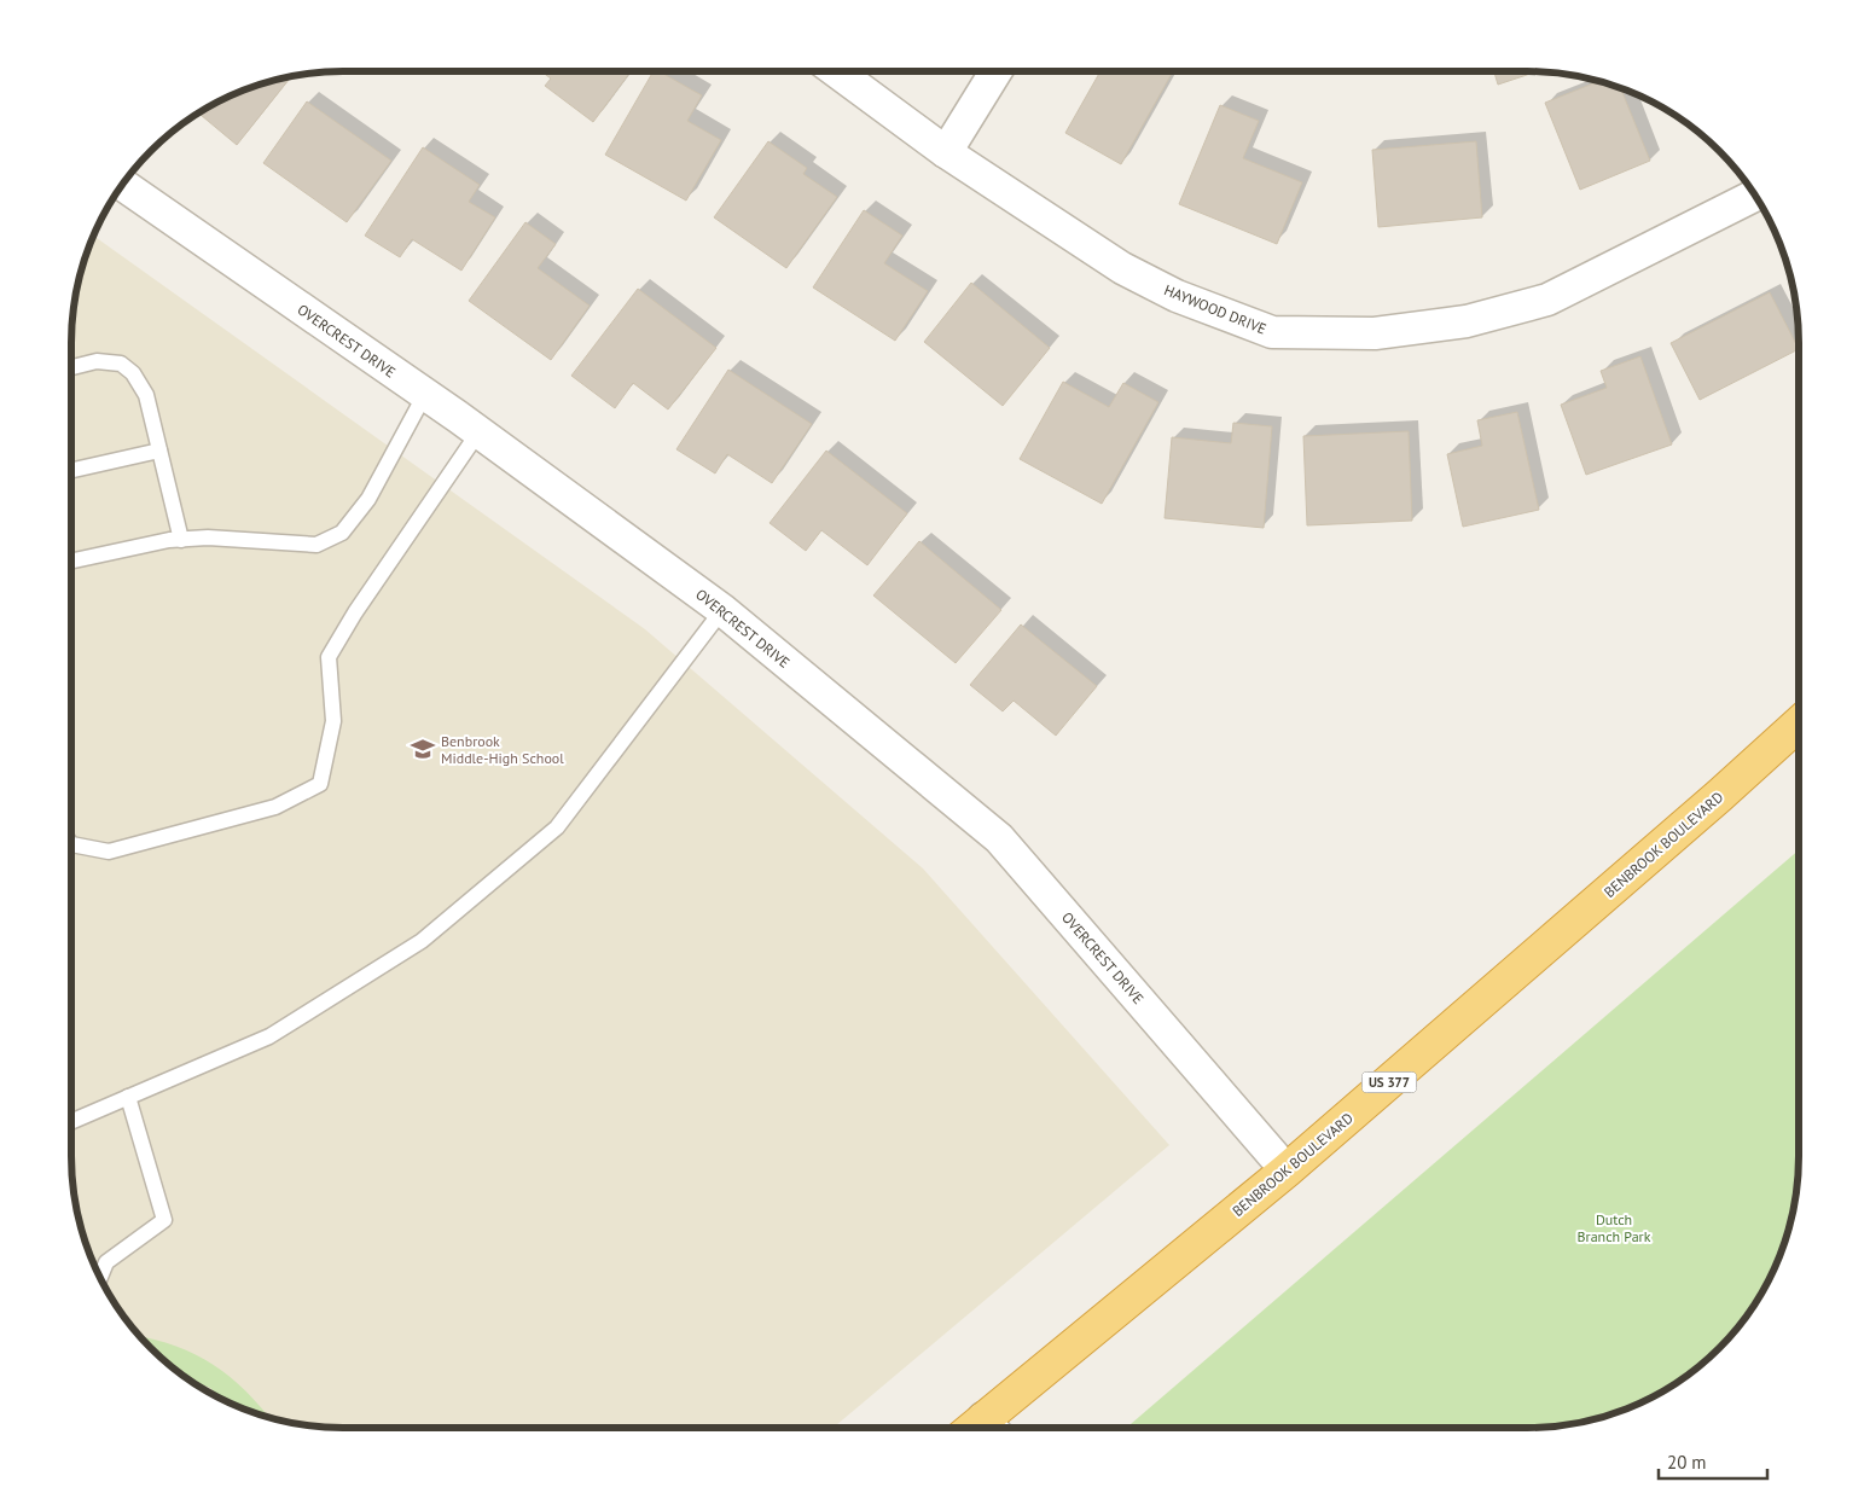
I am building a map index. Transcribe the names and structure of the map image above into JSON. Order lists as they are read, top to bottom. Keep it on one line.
{"streets":{"highway":["BENBROOK BOULEVARD","US 377"],"street":["HAYWOOD DRIVE","OVERCREST DRIVE"]},"crossings":[["OVERCREST DRIVE","BENBROOK BOULEVARD"]],"parks":["Dutch Branch Park"],"places":{"school or university":["Benbrook Middle-High School"]},"scale_bar":"20 m"}
